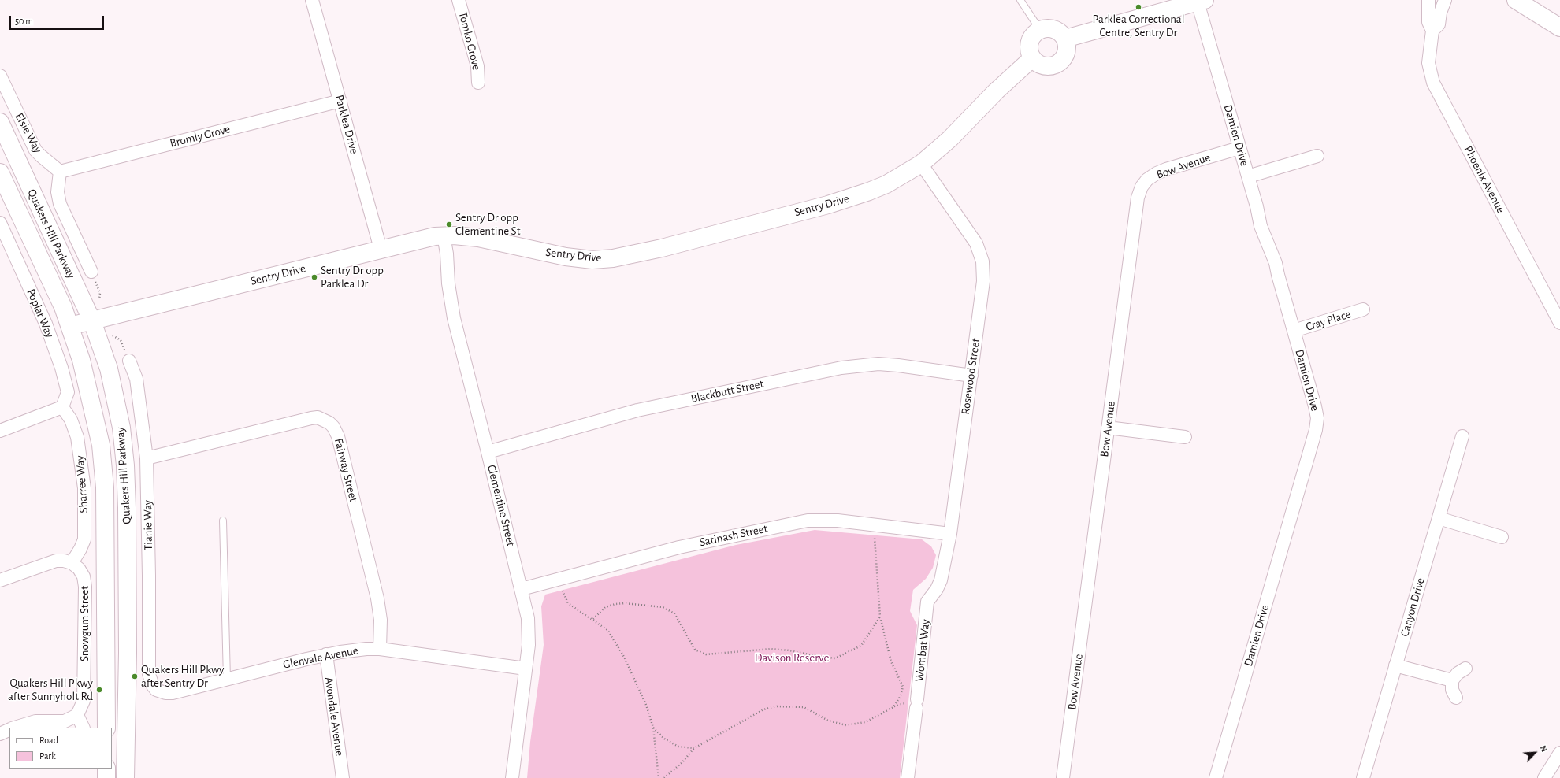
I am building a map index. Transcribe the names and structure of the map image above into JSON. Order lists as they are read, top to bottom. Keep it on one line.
{"streets":{"street":["Tomko Grove","Parklea Drive","Elsie Way","Damien Drive","Bromly Grove","Bow Avenue","Phoenix Avenue","Sentry Drive","Quakers Hill Parkway","Poplar Way","Cray Place","Rosewood Street","Blackbutt Street","Fairway Street","Sharree Way","Clementine Street","Tianie Way","Satinash Street","Canyon Drive","Snowgum Street","Wombat Way","Glenvale Avenue","Avondale Avenue"]},"crossings":[["Parklea Drive","Bromly Grove"],["Parklea Drive","Sentry Drive"],["Elsie Way","Bromly Grove"],["Damien Drive","Bow Avenue"],["Damien Drive","Cray Place"],["Sentry Drive","Quakers Hill Parkway"],["Sentry Drive","Rosewood Street"],["Sentry Drive","Clementine Street"],["Poplar Way","Sharree Way"],["Rosewood Street","Blackbutt Street"],["Rosewood Street","Satinash Street"],["Rosewood Street","Wombat Way"],["Blackbutt Street","Clementine Street"],["Fairway Street","Tianie Way"],["Fairway Street","Glenvale Avenue"],["Sharree Way","Snowgum Street"],["Clementine Street","Satinash Street"],["Clementine Street","Glenvale Avenue"],["Tianie Way","Glenvale Avenue"],["Glenvale Avenue","Avondale Avenue"]],"parks":["Davison Reserve"],"places":["Parklea Correctional Centre, Sentry Dr","Sentry Dr opp Clementine St","Sentry Dr opp Parklea Dr","Quakers Hill Pkwy after Sentry Dr","Quakers Hill Pkwy after Sunnyholt Rd"],"legend":["Road","Park"],"scale_bar":"50 m","north":"top right"}
